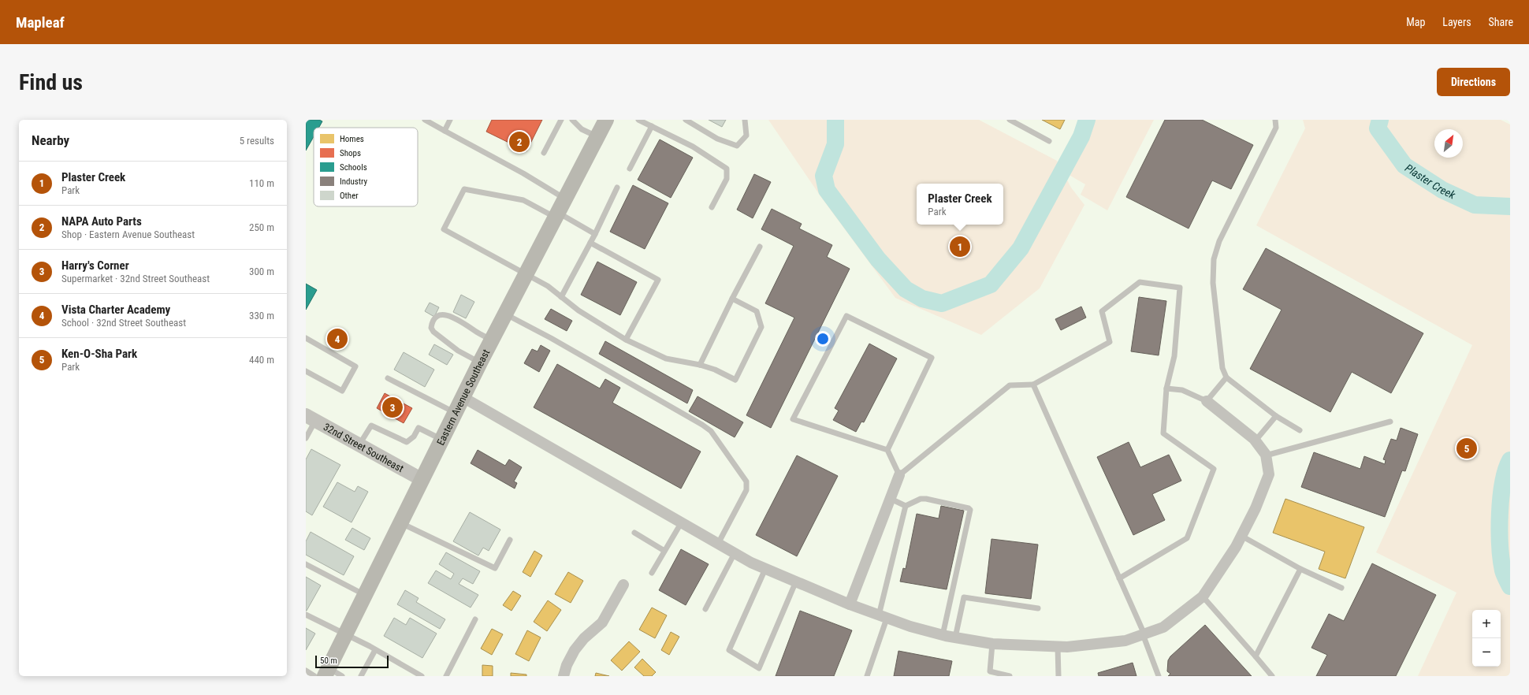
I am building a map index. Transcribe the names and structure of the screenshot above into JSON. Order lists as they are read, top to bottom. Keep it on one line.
{"streets":{"main road":["Eastern Avenue Southeast"],"street":["32nd Street Southeast"]},"crossings":[["Eastern Avenue Southeast","32nd Street Southeast"]],"water":["Plaster Creek"],"legend":["Homes","Shops","Schools","Industry","Other"],"scale_bar":"50 m","north":"top right","page":{"header":"Mapleaf","nav":["Map","Layers","Share"],"buttons":"Directions","title":"Find us","heading":["Nearby","5 results"],"pins":["2","1","4","3","5"],"list":[{"mark":"1","name":"Plaster Creek","note":"Park","value":"110 m"},{"mark":"2","name":"NAPA Auto Parts","note":"Shop · Eastern Avenue Southeast","value":"250 m"},{"mark":"3","name":"Harry's Corner","note":"Supermarket · 32nd Street Southeast","value":"300 m"},{"mark":"4","name":"Vista Charter Academy","note":"School · 32nd Street Southeast","value":"330 m"},{"mark":"5","name":"Ken-O-Sha Park","note":"Park","value":"440 m"}],"popup":["Plaster Creek","Park"],"map_buttons":["+","−"],"scale":"50 m"}}
